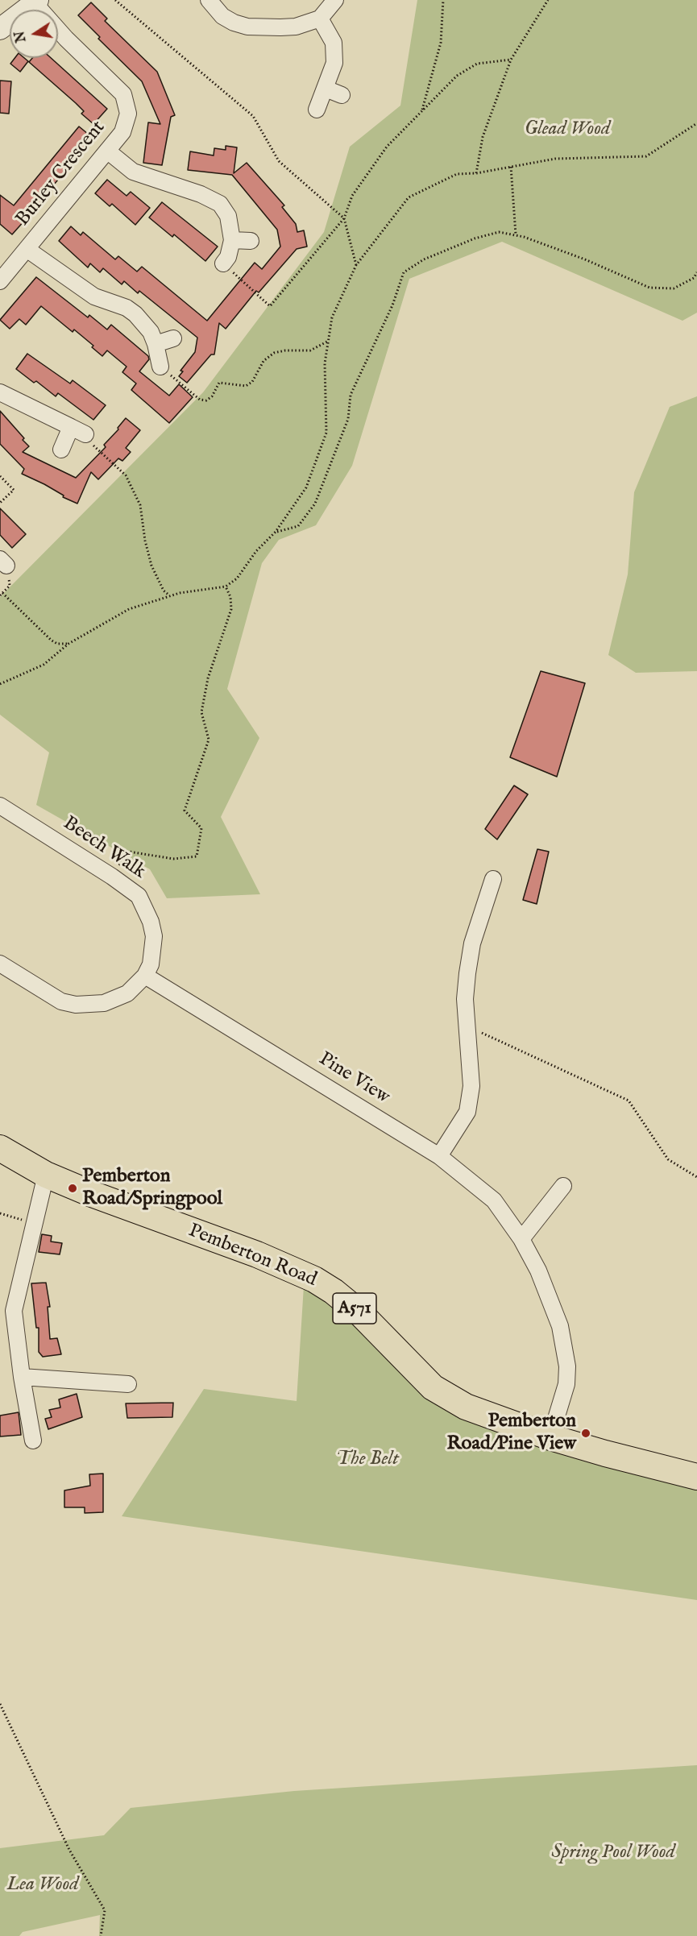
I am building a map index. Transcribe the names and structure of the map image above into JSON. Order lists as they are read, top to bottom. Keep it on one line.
{"streets":{"main road":["Pemberton Road","A571"],"street":["Burley Crescent","Beech Walk","Pine View"]},"crossings":[["Beech Walk","Pine View"],["Pine View","Pemberton Road"]],"parks":["Glead Wood","The Belt","Spring Pool Wood","Lea Wood"],"places":["Pemberton Road/Springpool","Pemberton Road/Pine View"],"north":"left"}
